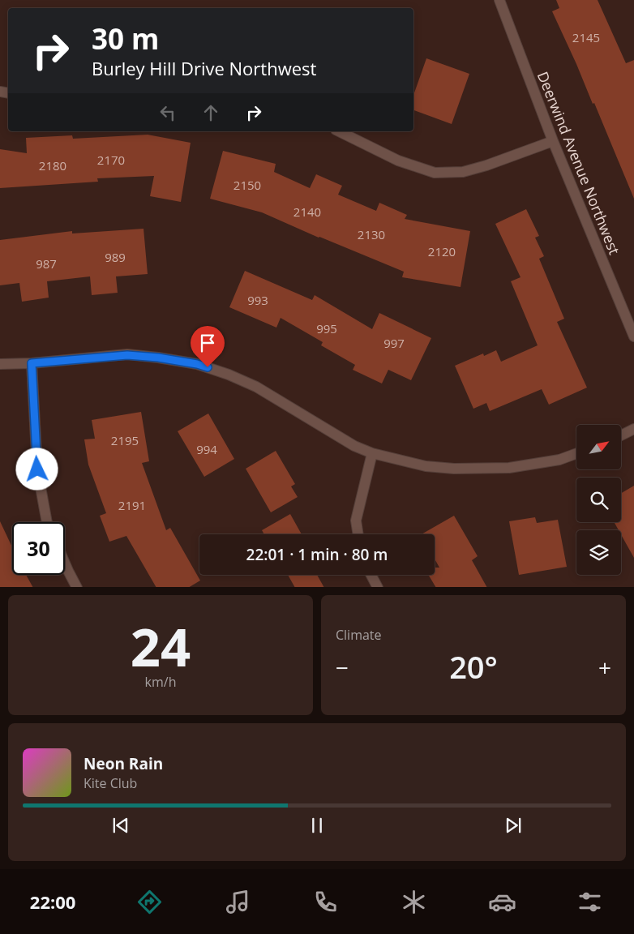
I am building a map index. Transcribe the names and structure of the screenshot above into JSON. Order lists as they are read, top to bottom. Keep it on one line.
{"streets":{"street":["Deerwind Avenue Northwest"]},"house_numbers":["2145","2170","2180","2150","2140","2130","2120","989","987","993","995","997","2195","994","2191"],"north":"top right","page":{"turn":["30 m","Burley Hill Drive Northwest"],"limit":"30","trip":"22:01 · 1 min · 80 m","tile":[["24","km/h"],"Climate"],"heat":["−","20°","+"],"song":["Neon Rain","Kite Club"],"tabs":"22:00"}}
